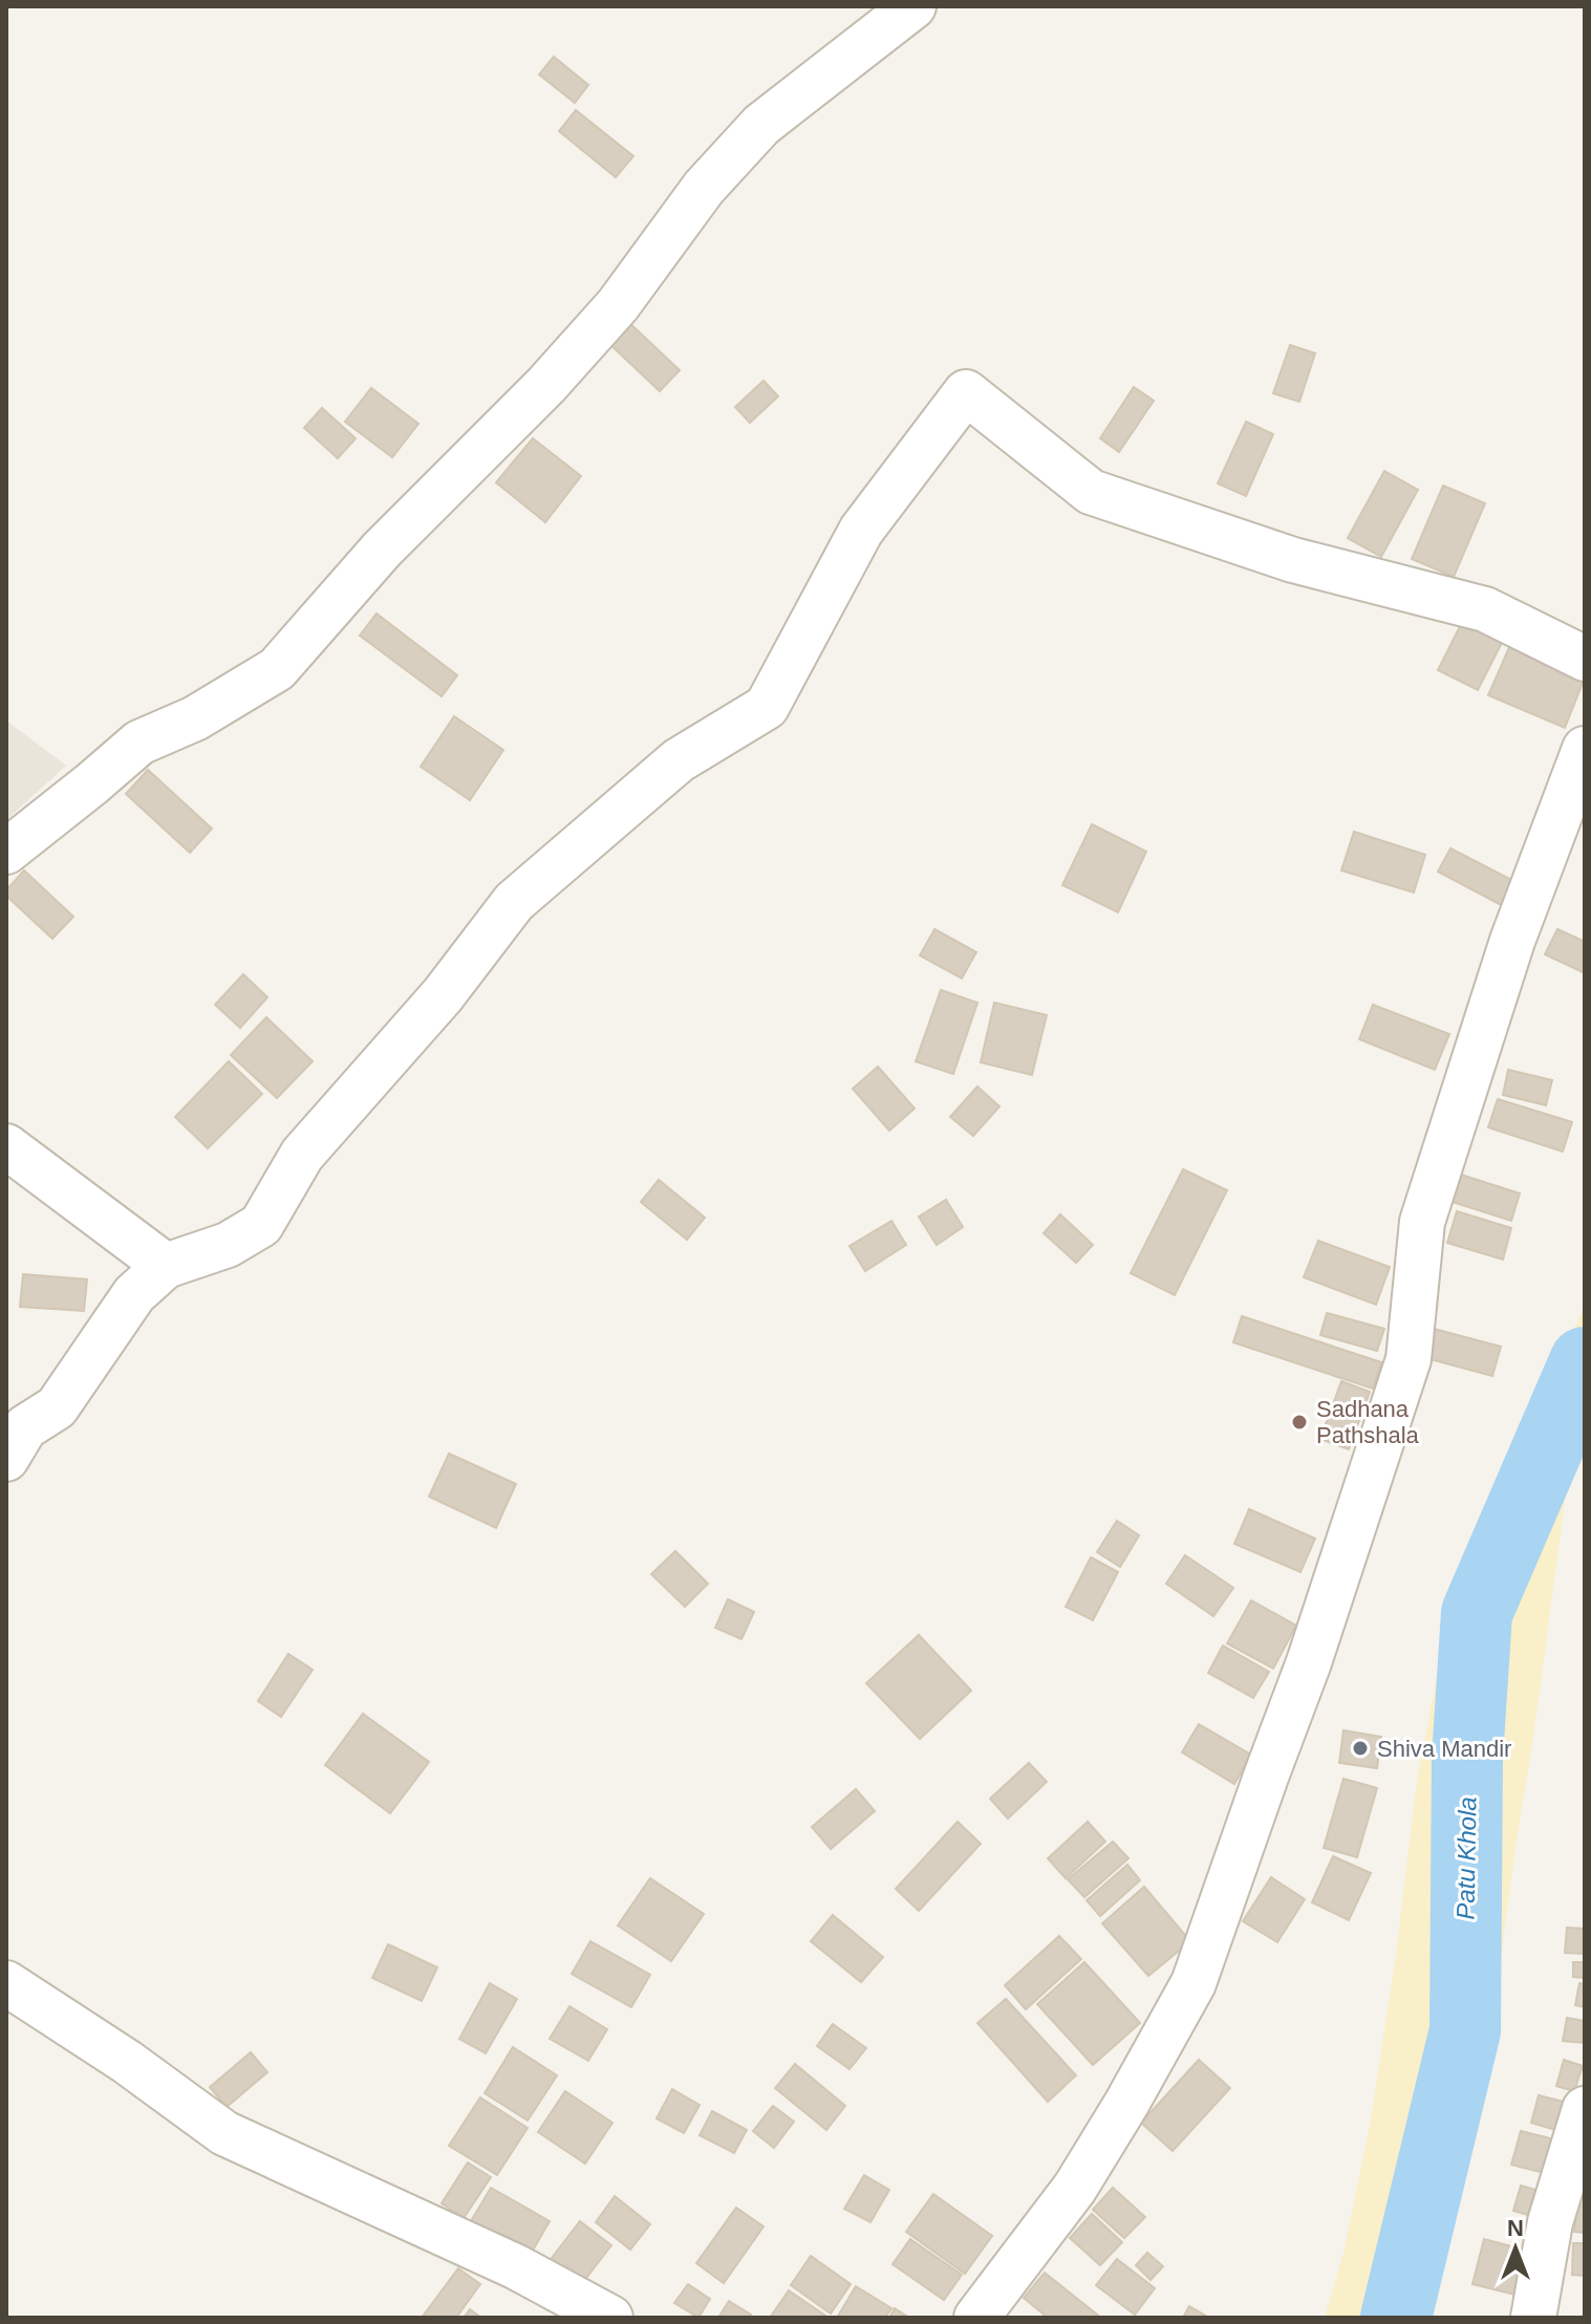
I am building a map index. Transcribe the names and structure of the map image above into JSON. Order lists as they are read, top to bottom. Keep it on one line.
{"water":["Patu Khola"],"places":["Sadhana Pathshala","Shiva Mandir"],"north":"top"}
